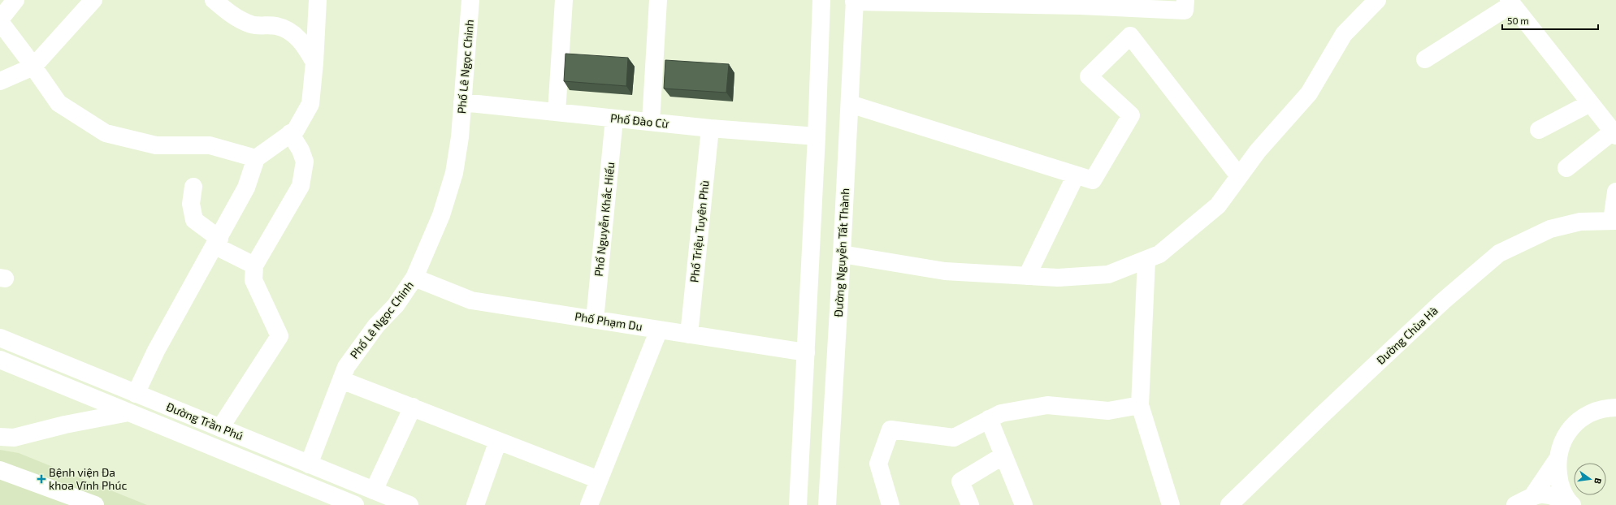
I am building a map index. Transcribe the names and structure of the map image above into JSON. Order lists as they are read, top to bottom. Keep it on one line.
{"streets":{"street":["Phố Lê Ngọc Chinh","Phố Đào Cừ","Phố Nguyễn Khắc Hiếu","Phố Triệu Tuyên Phù","Đường Nguyễn Tất Thành","Phố Phạm Du","Đường Chùa Hà","Đường Trần Phú"]},"crossings":[["Phố Lê Ngọc Chinh","Phố Đào Cừ"],["Phố Lê Ngọc Chinh","Phố Phạm Du"],["Phố Lê Ngọc Chinh","Đường Trần Phú"],["Phố Đào Cừ","Phố Nguyễn Khắc Hiếu"],["Phố Đào Cừ","Phố Triệu Tuyên Phù"],["Phố Nguyễn Khắc Hiếu","Phố Phạm Du"],["Phố Triệu Tuyên Phù","Phố Phạm Du"]],"places":{"health":["Bệnh viện Đa khoa Vĩnh Phúc"]},"scale_bar":"50 m","north":"right"}
